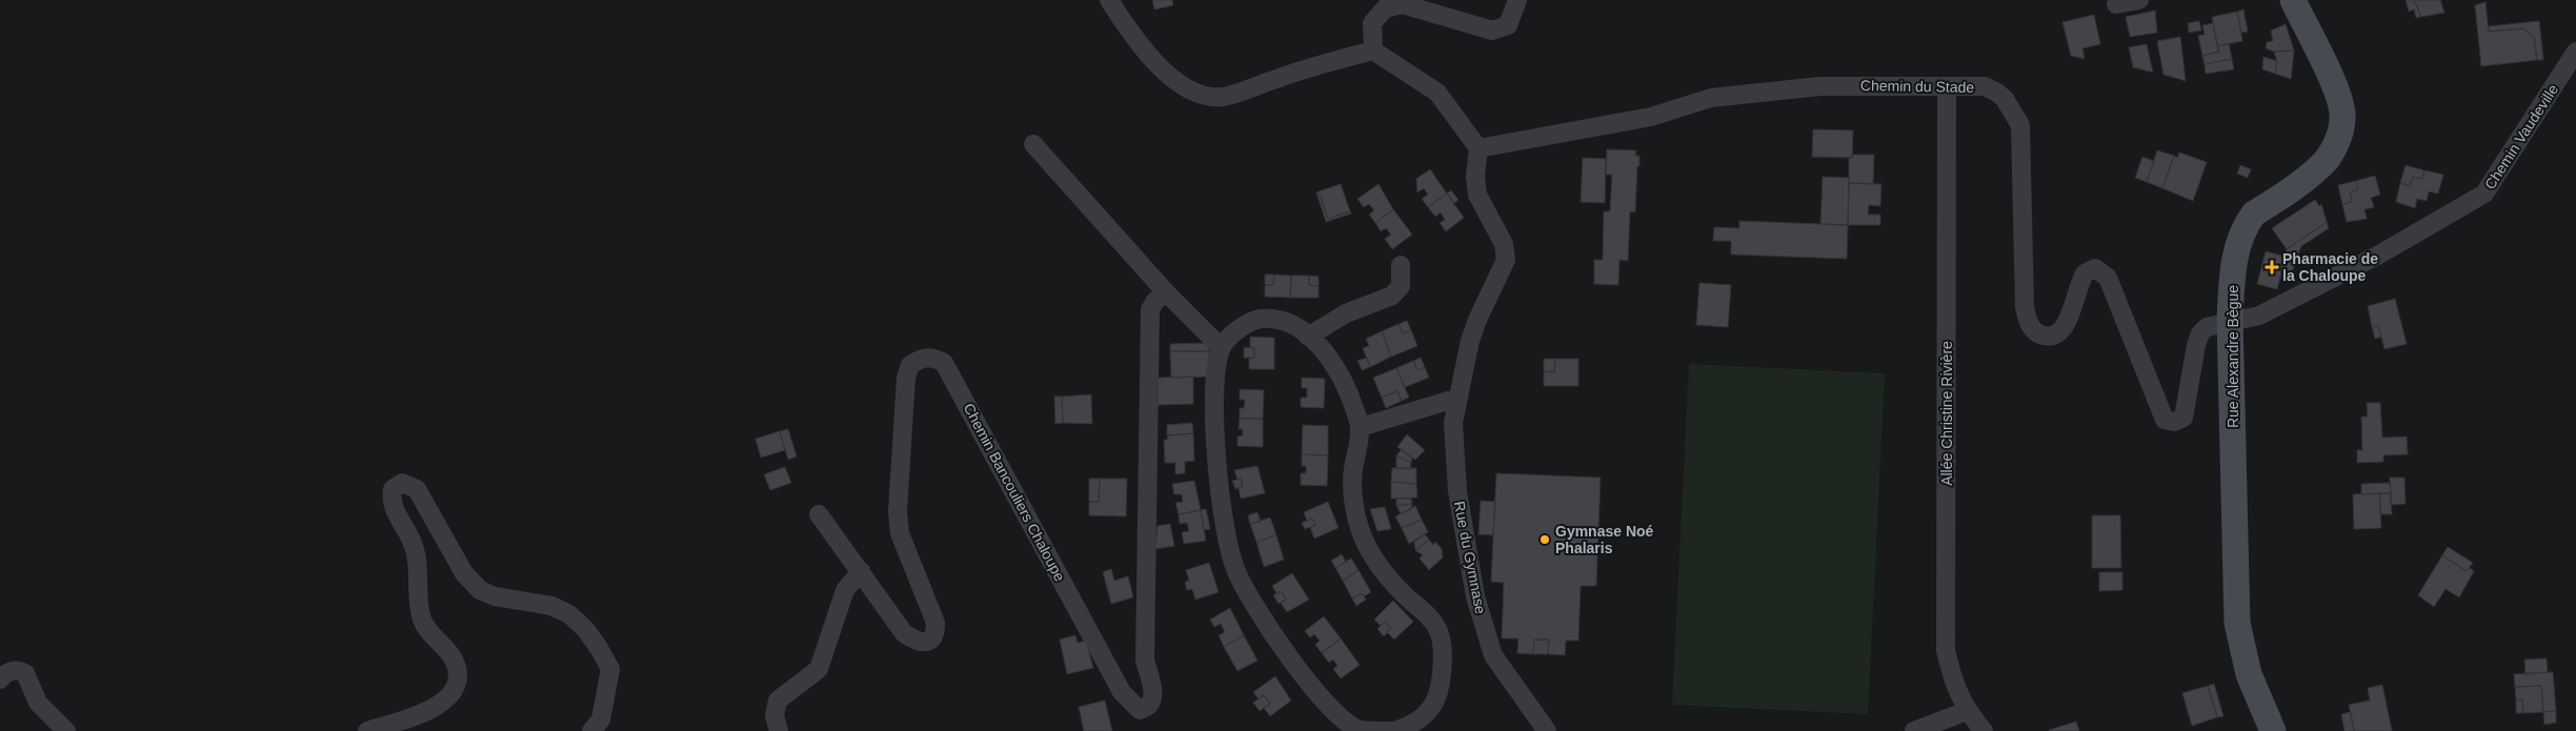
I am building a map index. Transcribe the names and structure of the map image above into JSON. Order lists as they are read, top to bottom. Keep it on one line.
{"streets":{"main road":["Rue Alexandre Bègue"],"street":["Chemin du Stade","Chemin Vaudeville","Allée Christine Rivière","Chemin Bancouliers Chaloupe","Rue du Gymnase"]},"crossings":[["Chemin du Stade","Chemin Vaudeville"],["Chemin du Stade","Rue Alexandre Bègue"],["Chemin du Stade","Allée Christine Rivière"],["Chemin Vaudeville","Rue Alexandre Bègue"]],"places":{"health":["Pharmacie de la Chaloupe"],"other":["Gymnase Noé Phalaris"]}}
